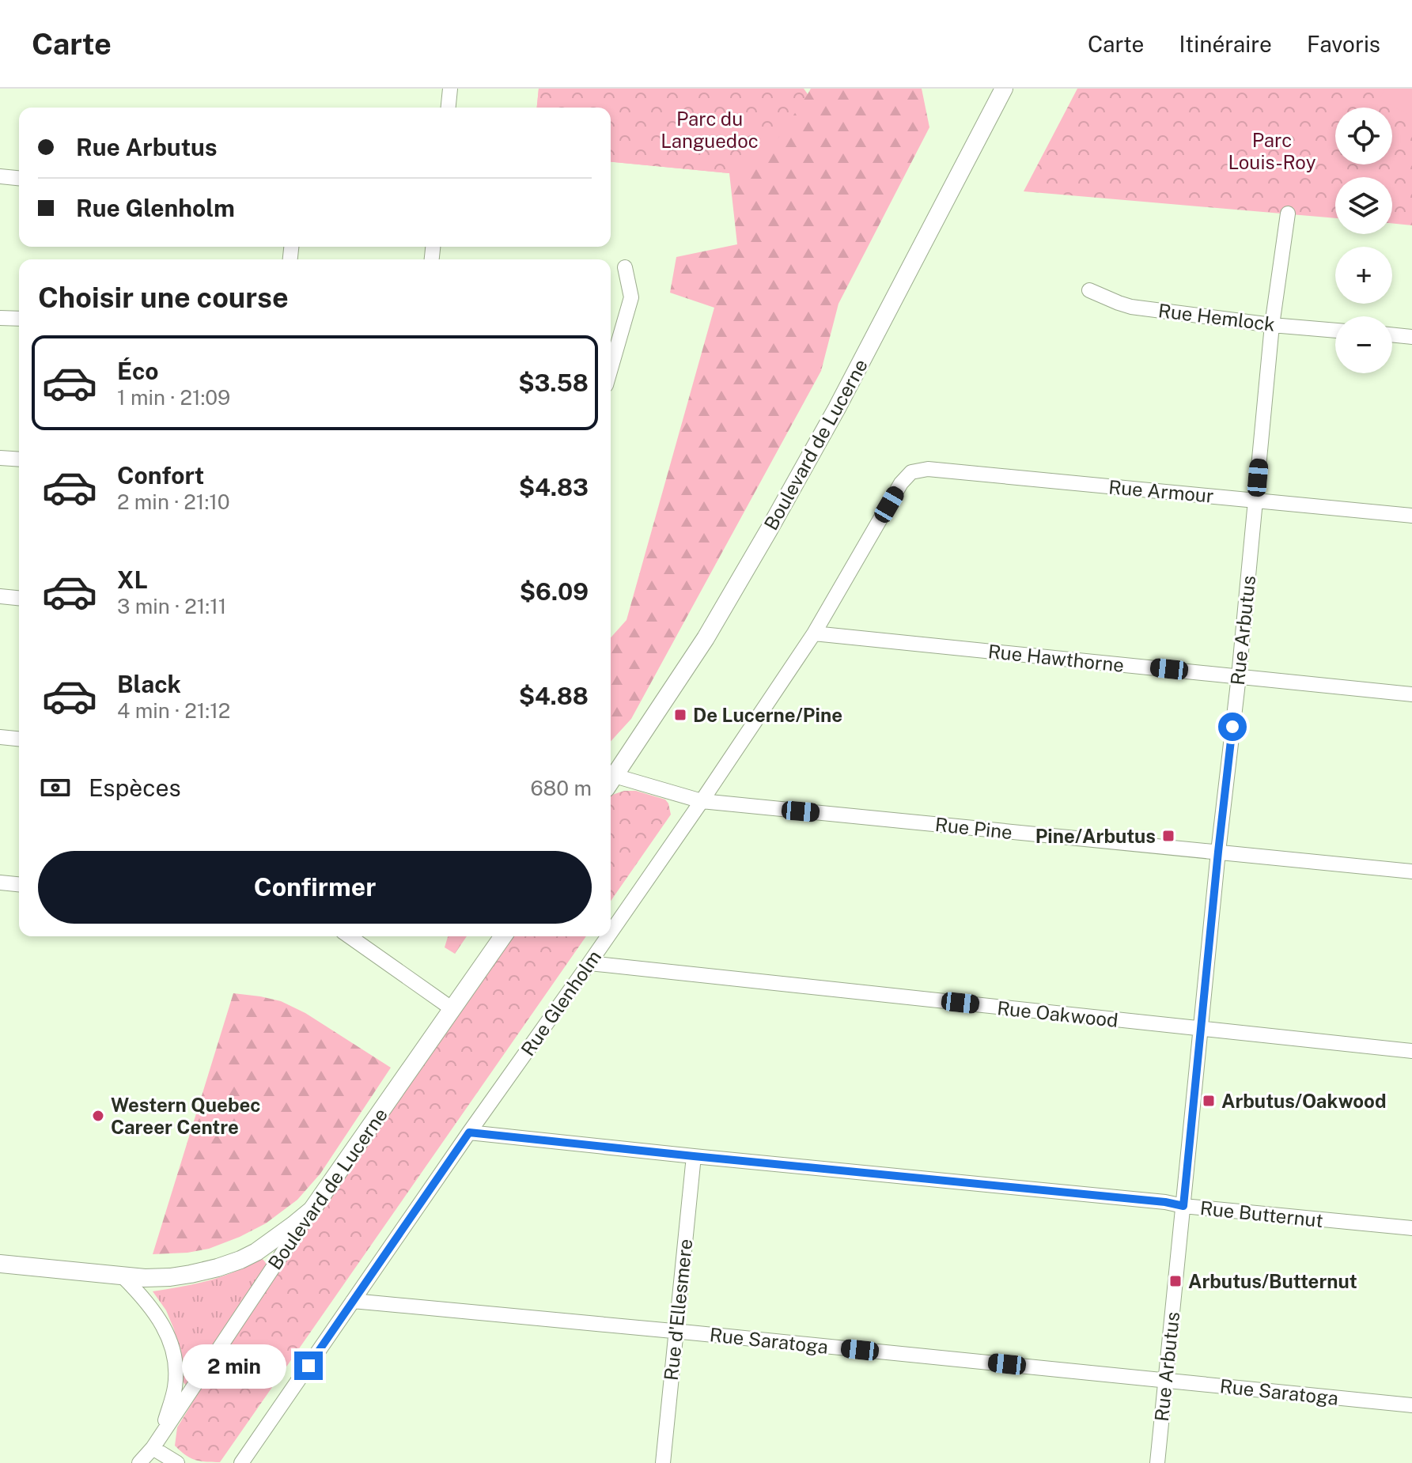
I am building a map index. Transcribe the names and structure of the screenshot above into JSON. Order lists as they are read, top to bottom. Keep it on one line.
{"streets":{"main road":["Boulevard de Lucerne"],"street":["Rue Hemlock","Rue Armour","Rue Arbutus","Rue Hawthorne","Rue Pine","Rue Glenholm","Rue Oakwood","Rue Butternut","Rue d'Ellesmere","Rue Saratoga"]},"crossings":[["Rue Hemlock","Rue Arbutus"],["Boulevard de Lucerne","Rue Pine"],["Rue Armour","Rue Arbutus"],["Rue Armour","Rue Glenholm"],["Rue Arbutus","Rue Hawthorne"],["Rue Arbutus","Rue Pine"],["Rue Arbutus","Rue Oakwood"],["Rue Arbutus","Rue Butternut"],["Rue Arbutus","Rue Saratoga"],["Rue Hawthorne","Rue Glenholm"],["Rue Pine","Rue Glenholm"],["Rue Glenholm","Rue Oakwood"],["Rue Glenholm","Rue Butternut"],["Rue Glenholm","Rue Saratoga"],["Rue Butternut","Rue d'Ellesmere"],["Rue d'Ellesmere","Rue Saratoga"]],"parks":["Parc du Languedoc","Parc Louis-Roy"],"places":{"transit":["De Lucerne/Pine","Pine/Arbutus","Arbutus/Oakwood","Arbutus/Butternut"],"other":["Western Quebec Career Centre"]},"page":{"header":"Carte","nav":["Carte","Itinéraire","Favoris"],"map_buttons":["+","−"],"banner":["Rue Arbutus","Rue Glenholm"],"heading":"Choisir une course","list":[{"name":"Éco","note":"1 min · 21:09","value":"$3.58"},{"name":"Confort","note":"2 min · 21:10","value":"$4.83"},{"name":"XL","note":"3 min · 21:11","value":"$6.09"},{"name":"Black","note":"4 min · 21:12","value":"$4.88"}],"pay":["Espèces","680 m"],"buttons":"Confirmer","bubble":"2 min"}}
